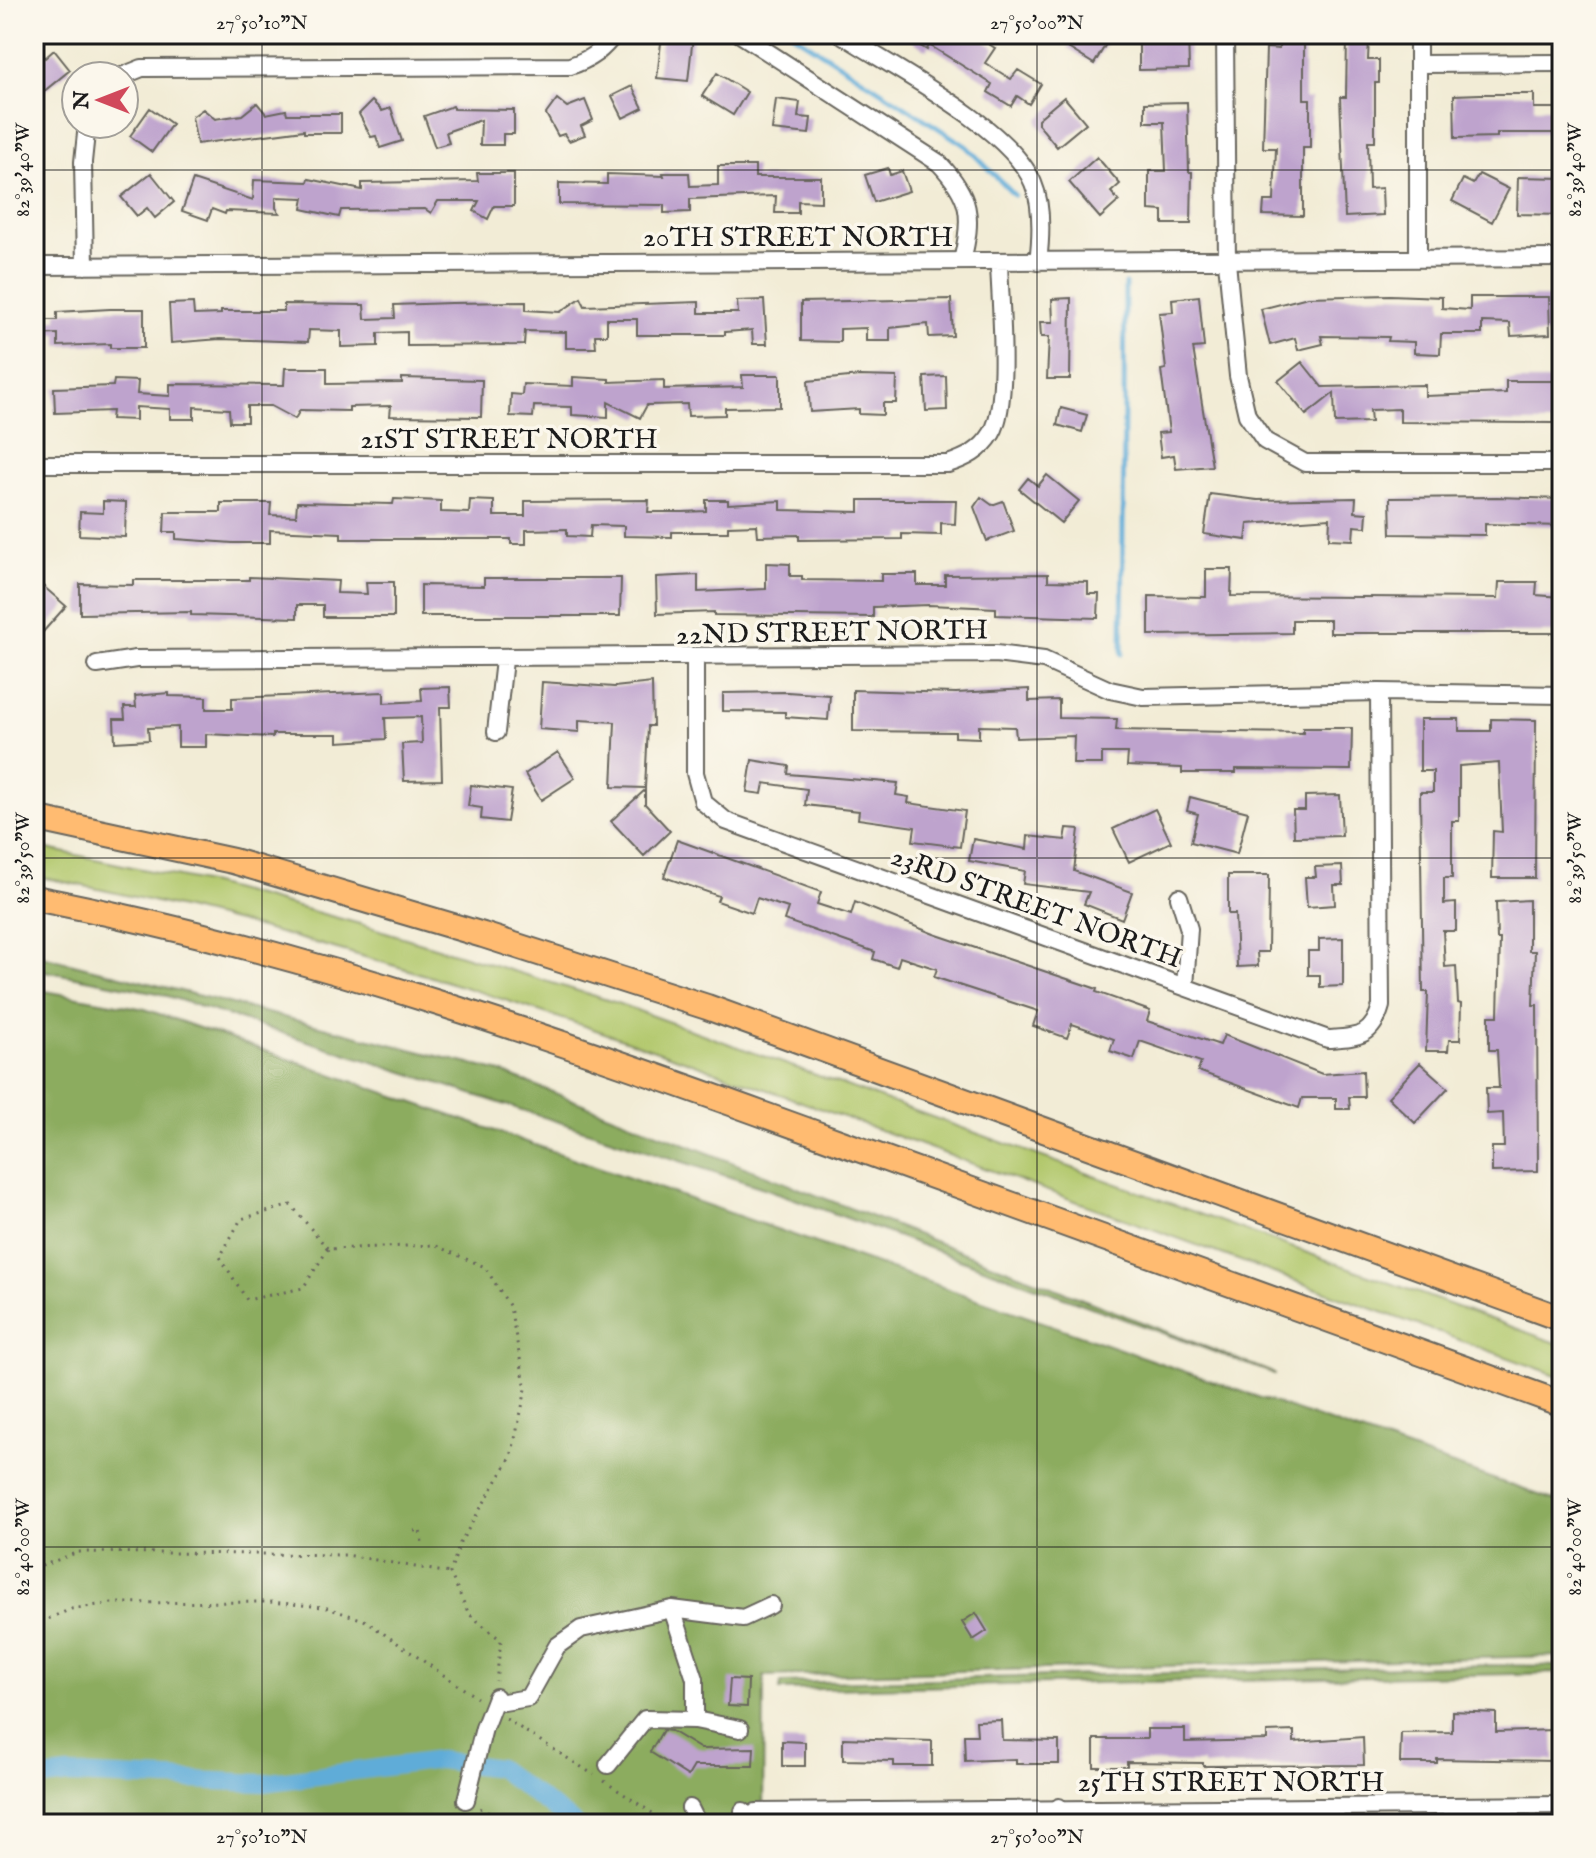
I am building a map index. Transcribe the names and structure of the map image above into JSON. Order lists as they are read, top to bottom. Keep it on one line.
{"streets":{"street":["20TH STREET NORTH","21ST STREET NORTH","22ND STREET NORTH","23RD STREET NORTH","25TH STREET NORTH"]},"crossings":[["20TH STREET NORTH","21ST STREET NORTH"],["22ND STREET NORTH","23RD STREET NORTH"]],"north":"left","coordinates":["27°50'10\"N","27°50'00\"N","82°39'40\"W","82°39'50\"W","82°40'00\"W"]}
